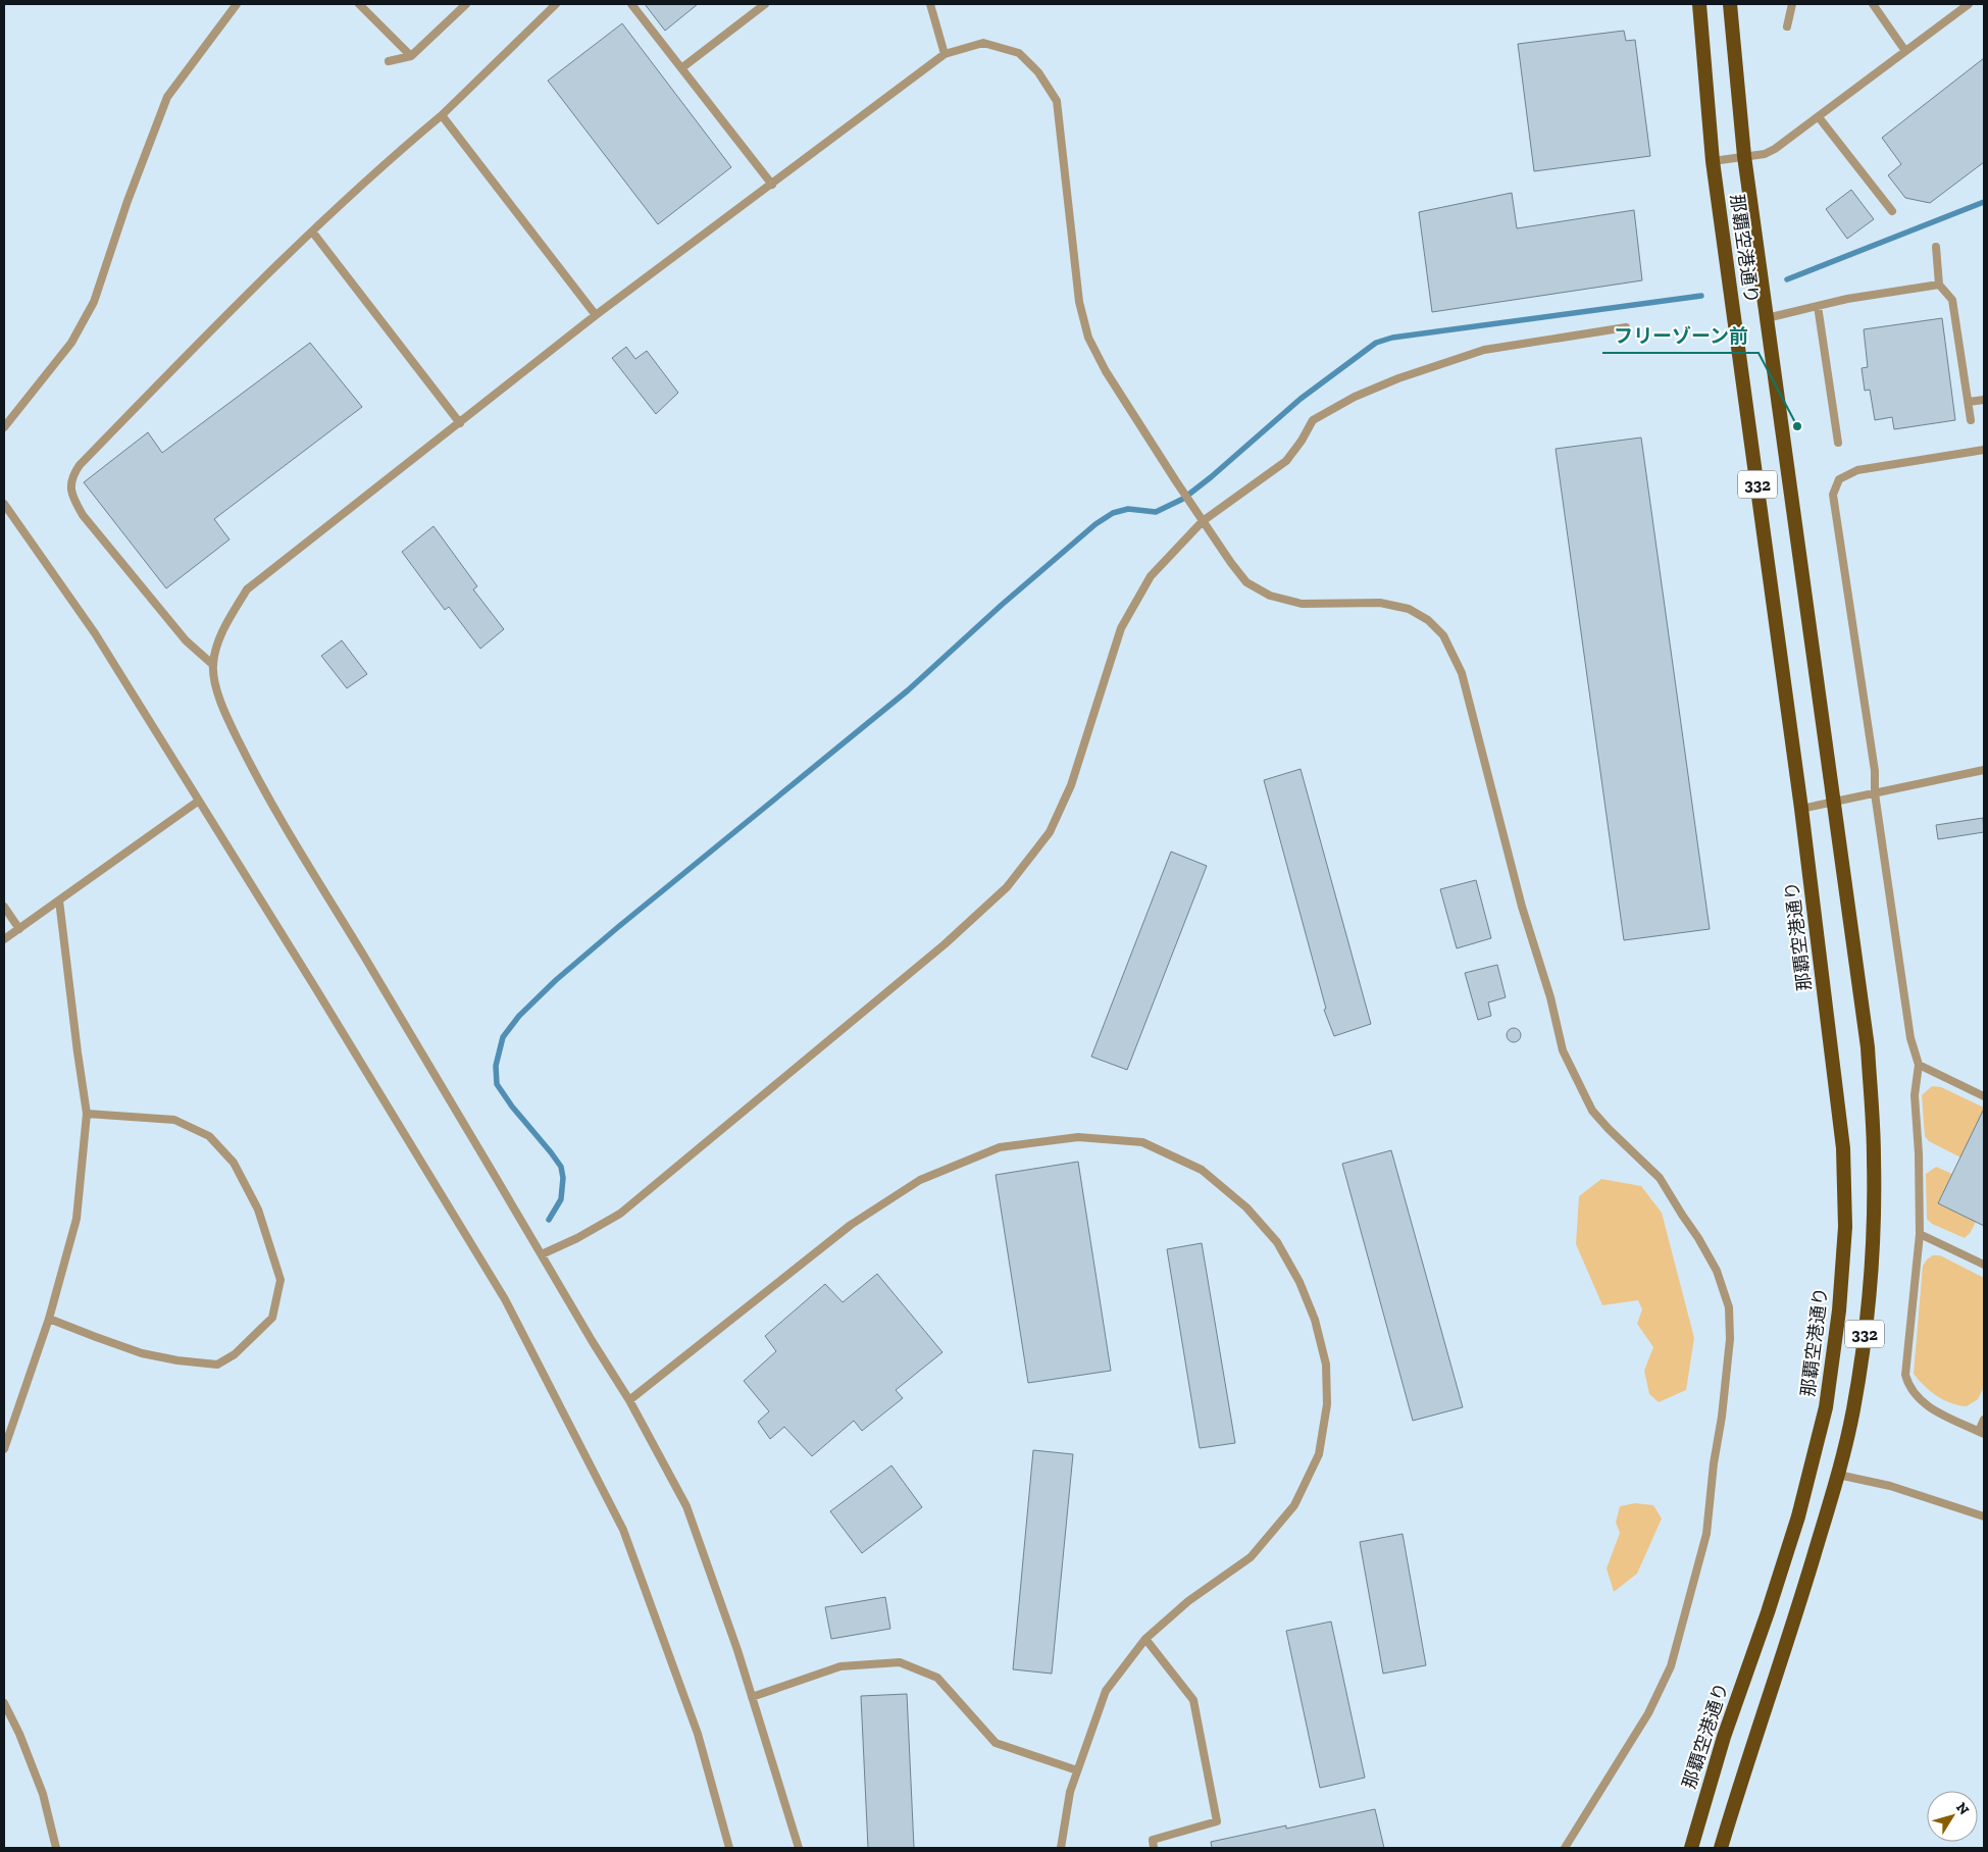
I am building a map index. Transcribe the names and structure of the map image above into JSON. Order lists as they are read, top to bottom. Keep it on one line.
{"streets":{"highway":["那覇空港通り","332"]},"places":["フリーゾーン前"],"north":"top right"}
